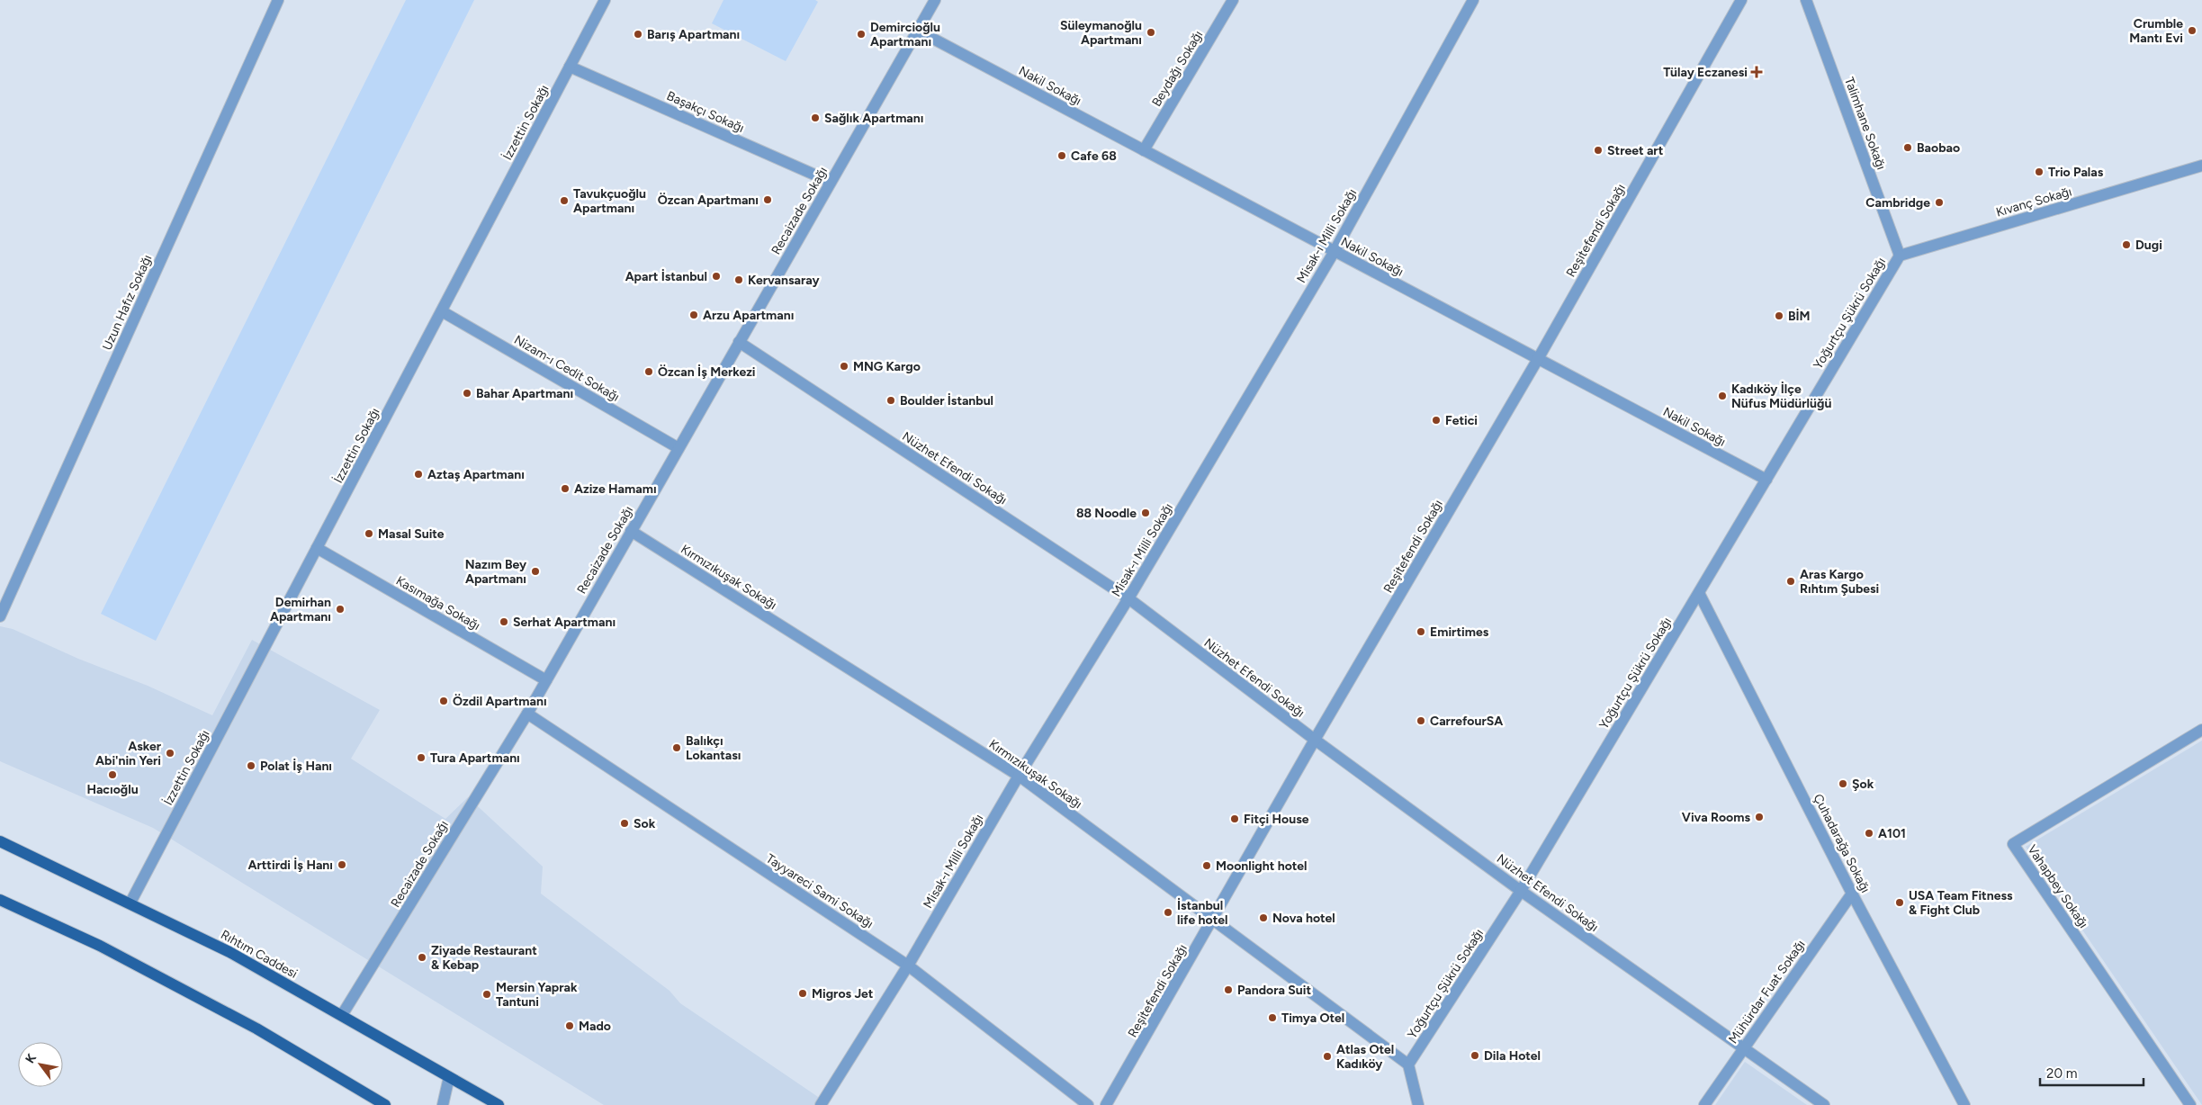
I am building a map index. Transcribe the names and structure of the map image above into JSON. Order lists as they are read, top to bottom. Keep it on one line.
{"streets":{"main road":["Rıhtım Caddesi"],"street":["Beydağı Sokağı","Nakil Sokağı","Başakçı Sokağı","İzzettin Sokağı","Talimhane Sokağı","Kıvanç Sokağı","Recaizade Sokağı","Reşitefendi Sokağı","Misak-ı Milli Sokağı","Uzun Hafız Sokağı","Yoğurtçu Şükrü Sokağı","Nizam-ı Cedit Sokağı","Nüzhet Efendi Sokağı","Kırmızıkuşak Sokağı","Kasımağa Sokağı","Çuhadarağa Sokağı","Vahapbey Sokağı","Tayyareci Sami Sokağı","Mühürdar Fuat Sokağı"]},"crossings":[["Beydağı Sokağı","Nakil Sokağı"],["Nakil Sokağı","Recaizade Sokağı"],["Nakil Sokağı","Reşitefendi Sokağı"],["Nakil Sokağı","Misak-ı Milli Sokağı"],["Nakil Sokağı","Yoğurtçu Şükrü Sokağı"],["Başakçı Sokağı","İzzettin Sokağı"],["Başakçı Sokağı","Recaizade Sokağı"],["İzzettin Sokağı","Nizam-ı Cedit Sokağı"],["İzzettin Sokağı","Kasımağa Sokağı"],["İzzettin Sokağı","Rıhtım Caddesi"],["Talimhane Sokağı","Kıvanç Sokağı"],["Talimhane Sokağı","Yoğurtçu Şükrü Sokağı"],["Kıvanç Sokağı","Yoğurtçu Şükrü Sokağı"],["Recaizade Sokağı","Nizam-ı Cedit Sokağı"],["Recaizade Sokağı","Nüzhet Efendi Sokağı"],["Recaizade Sokağı","Kırmızıkuşak Sokağı"],["Recaizade Sokağı","Kasımağa Sokağı"],["Recaizade Sokağı","Tayyareci Sami Sokağı"],["Recaizade Sokağı","Rıhtım Caddesi"],["Reşitefendi Sokağı","Nüzhet Efendi Sokağı"],["Reşitefendi Sokağı","Kırmızıkuşak Sokağı"],["Misak-ı Milli Sokağı","Nüzhet Efendi Sokağı"],["Misak-ı Milli Sokağı","Kırmızıkuşak Sokağı"],["Misak-ı Milli Sokağı","Tayyareci Sami Sokağı"],["Yoğurtçu Şükrü Sokağı","Nüzhet Efendi Sokağı"],["Yoğurtçu Şükrü Sokağı","Kırmızıkuşak Sokağı"],["Yoğurtçu Şükrü Sokağı","Çuhadarağa Sokağı"],["Nüzhet Efendi Sokağı","Mühürdar Fuat Sokağı"],["Çuhadarağa Sokağı","Mühürdar Fuat Sokağı"]],"places":{"other":["Crumble Mantı Evi","Süleymanoğlu Apartmanı","Barış Apartmanı","Demircioğlu Apartmanı","Sağlık Apartmanı","Baobao","Street art","Cafe 68","Trio Palas","Özcan Apartmanı","Tavukçuoğlu Apartmanı","Cambridge","Dugi","Apart İstanbul","Kervansaray","Arzu Apartmanı","BİM","MNG Kargo","Özcan İş Merkezi","Bahar Apartmanı","Kadıköy İlçe Nüfus Müdürlüğü","Boulder İstanbul","Fetici","Aztaş Apartmanı","Azize Hamamı","88 Noodle","Masal Suite","Nazım Bey Apartmanı","Aras Kargo Rıhtım Şubesi","Demirhan Apartmanı","Serhat Apartmanı","Emirtimes","Özdil Apartmanı","CarrefourSA","Balıkçı Lokantası","Asker Abi'nin Yeri","Tura Apartmanı","Polat İş Hanı","Hacıoğlu","Şok","Viva Rooms","Fitçi House","Sok","A101","Arttirdi İş Hanı","Moonlight hotel","USA Team Fitness & Fight Club","İstanbul life hotel","Nova hotel","Ziyade Restaurant & Kebap","Pandora Suit","Migros Jet","Mersin Yaprak Tantuni","Timya Otel","Mado","Dila Hotel","Atlas Otel Kadıköy"],"health":["Tülay Eczanesi"]},"scale_bar":"20 m","north":"top left"}
